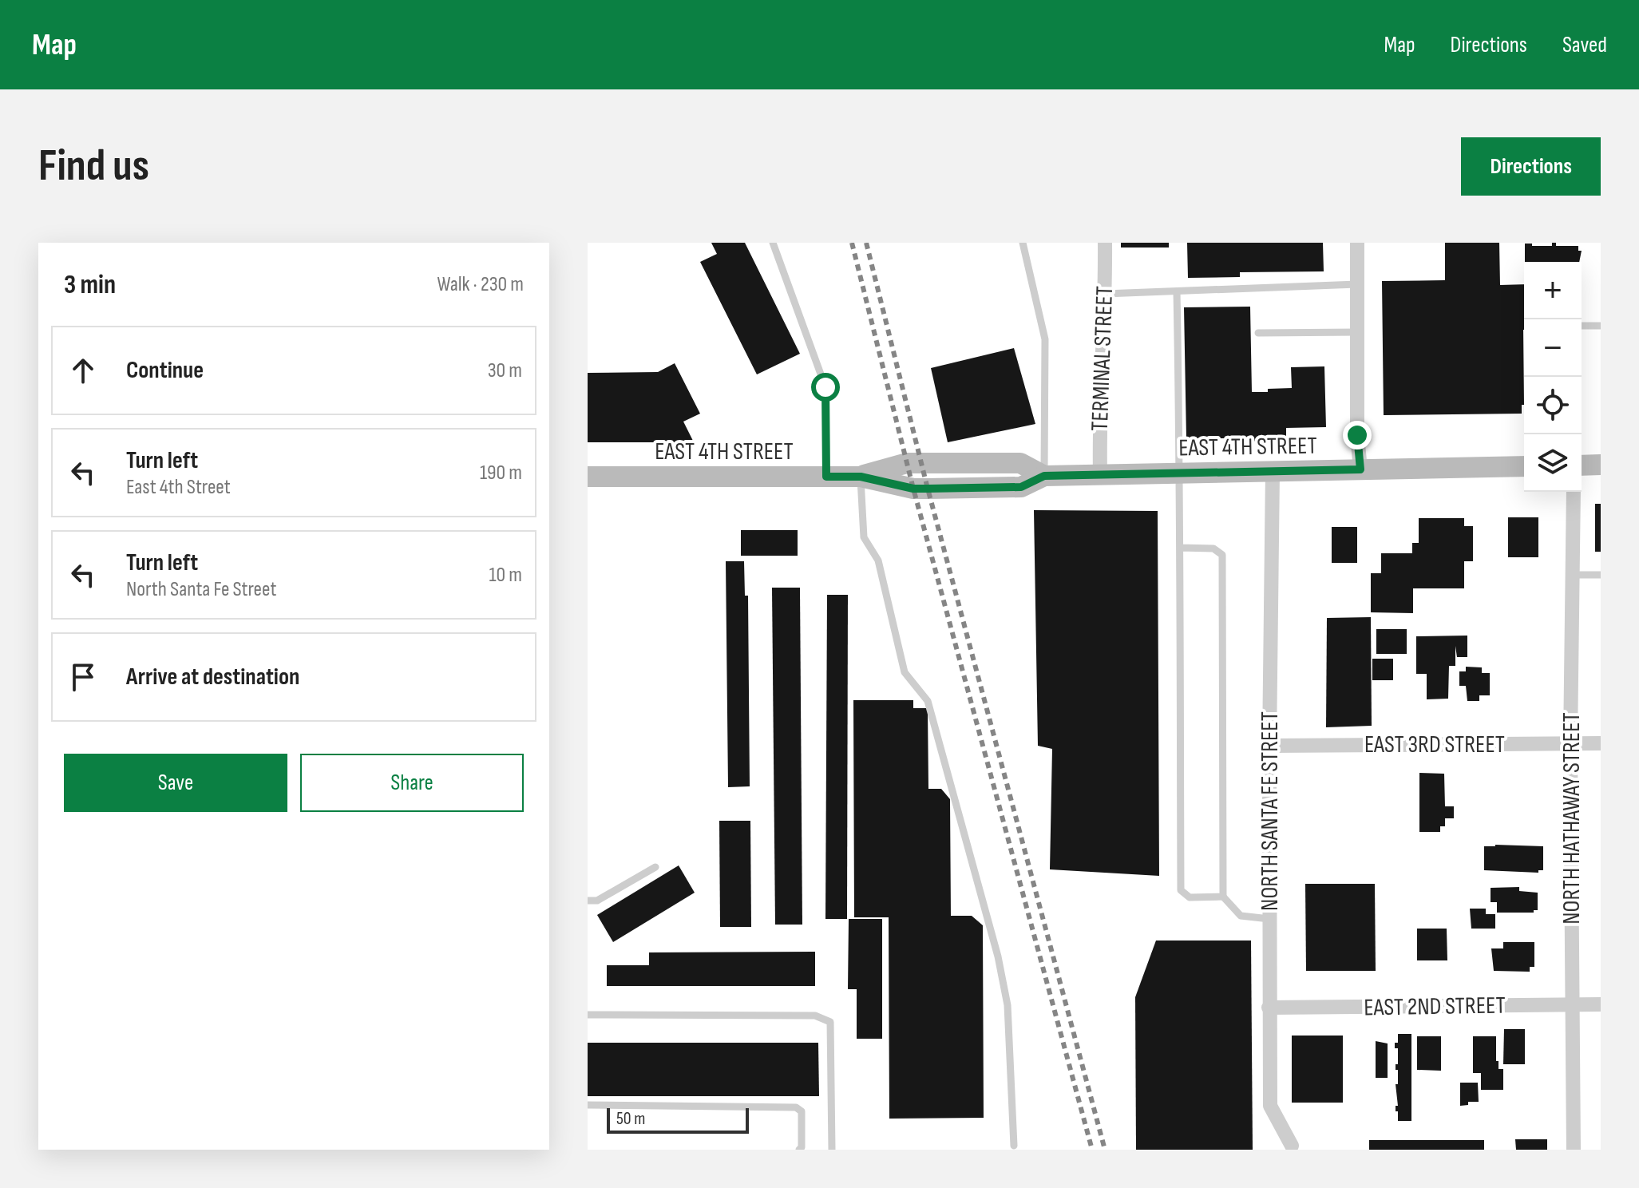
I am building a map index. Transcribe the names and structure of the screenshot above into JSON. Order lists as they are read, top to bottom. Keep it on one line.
{"streets":{"main road":["EAST 4TH STREET"],"street":["TERMINAL STREET","EAST 3RD STREET","NORTH SANTA FE STREET","NORTH HATHAWAY STREET","EAST 2ND STREET"]},"crossings":[["TERMINAL STREET","EAST 4TH STREET"],["EAST 4TH STREET","NORTH SANTA FE STREET"],["EAST 3RD STREET","NORTH SANTA FE STREET"],["EAST 3RD STREET","NORTH HATHAWAY STREET"],["NORTH SANTA FE STREET","EAST 2ND STREET"],["NORTH HATHAWAY STREET","EAST 2ND STREET"]],"scale_bar":"50 m","page":{"header":"Map","nav":["Map","Directions","Saved"],"buttons":["Directions",["Save","Share"]],"title":"Find us","heading":["3 min","Walk · 230 m"],"map_buttons":["+","−"],"list":[["Continue","30 m"],["Turn left","East 4th Street","190 m"],["Turn left","North Santa Fe Street","10 m"],"Arrive at destination"],"scale":"50 m"}}
